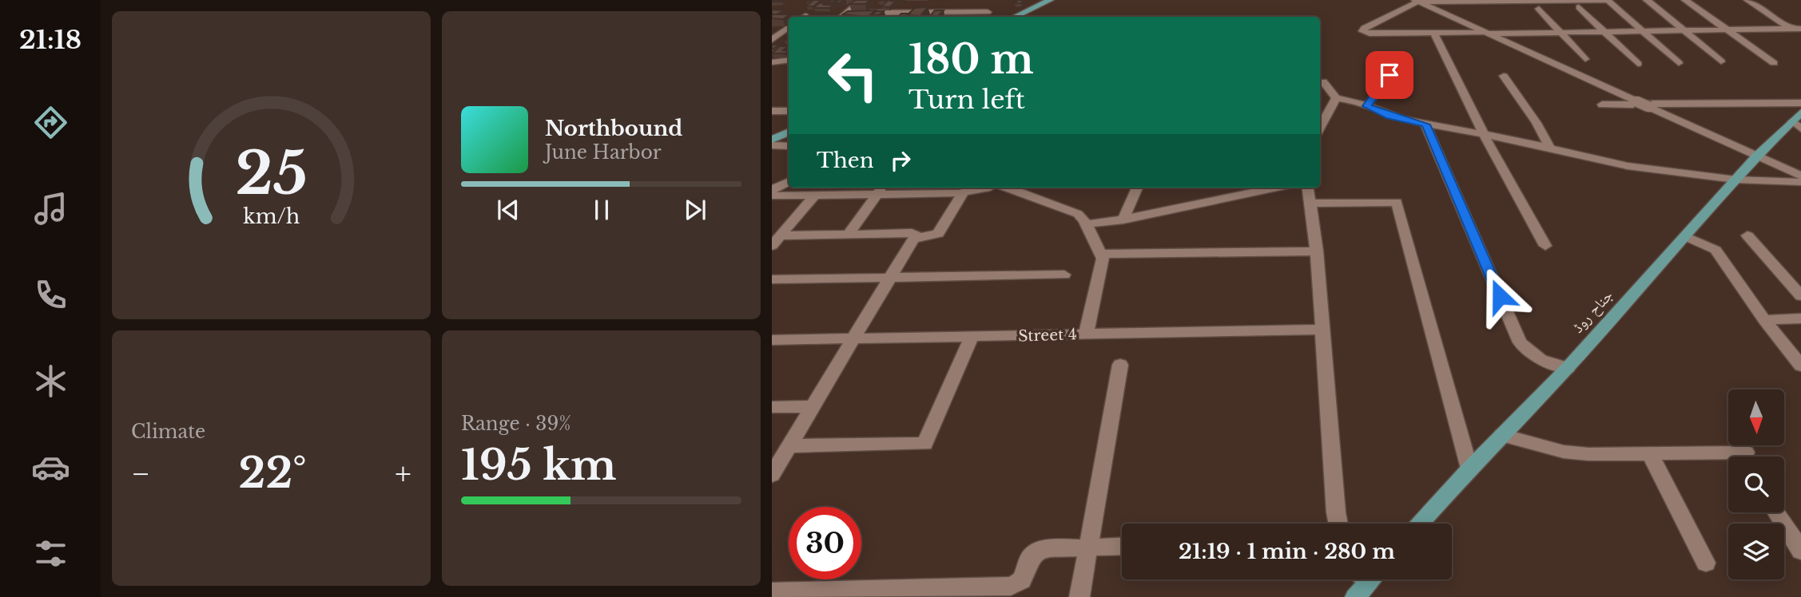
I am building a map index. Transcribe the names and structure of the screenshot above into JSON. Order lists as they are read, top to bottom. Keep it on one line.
{"streets":{"main road":["جناح روڈ"],"street":["Street 4"]},"north":"bottom","page":{"tabs":"21:18","turn":["180 m","Turn left"],"song":["Northbound","June Harbor"],"then":"Then","tile":["Climate",["Range · 39%","195 km"]],"heat":["−","22°","+"],"limit":"30","trip":"21:19 · 1 min · 280 m","gauge":["25","km/h"]}}
